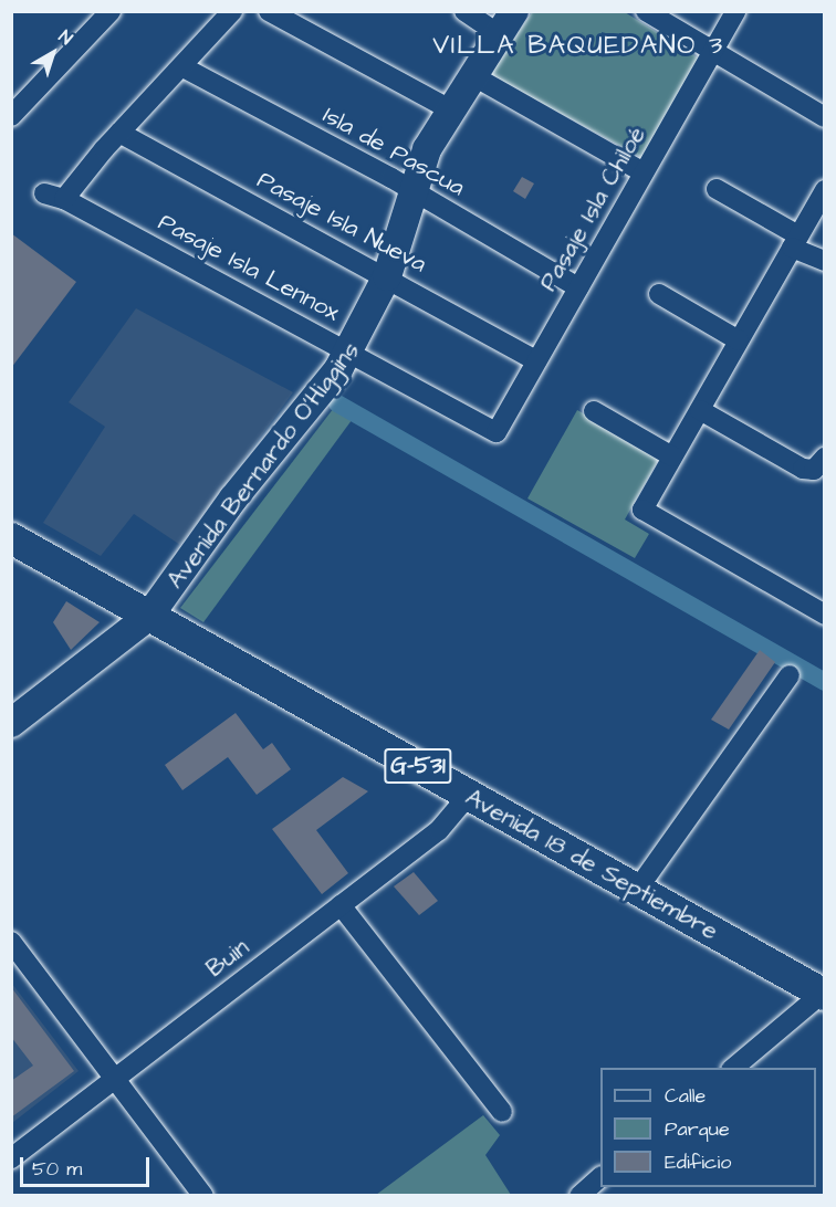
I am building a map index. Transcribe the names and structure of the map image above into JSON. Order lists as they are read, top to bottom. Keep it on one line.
{"streets":{"main road":["G-531","Avenida 18 de Septiembre"],"street":["Isla de Pascua","Pasaje Isla Chiloé","Pasaje Isla Nueva","Pasaje Isla Lennox","Avenida Bernardo O'Higgins","Buin"]},"crossings":[["Isla de Pascua","Pasaje Isla Chiloé"],["Isla de Pascua","Avenida Bernardo O'Higgins"],["Pasaje Isla Chiloé","Pasaje Isla Nueva"],["Pasaje Isla Chiloé","Pasaje Isla Lennox"],["Pasaje Isla Nueva","Avenida Bernardo O'Higgins"],["Pasaje Isla Lennox","Avenida Bernardo O'Higgins"],["Avenida Bernardo O'Higgins","Avenida 18 de Septiembre"],["Avenida 18 de Septiembre","Buin"]],"districts":["VILLA BAQUEDANO 3"],"legend":["Calle","Parque","Edificio"],"scale_bar":"50 m","north":"top right"}
